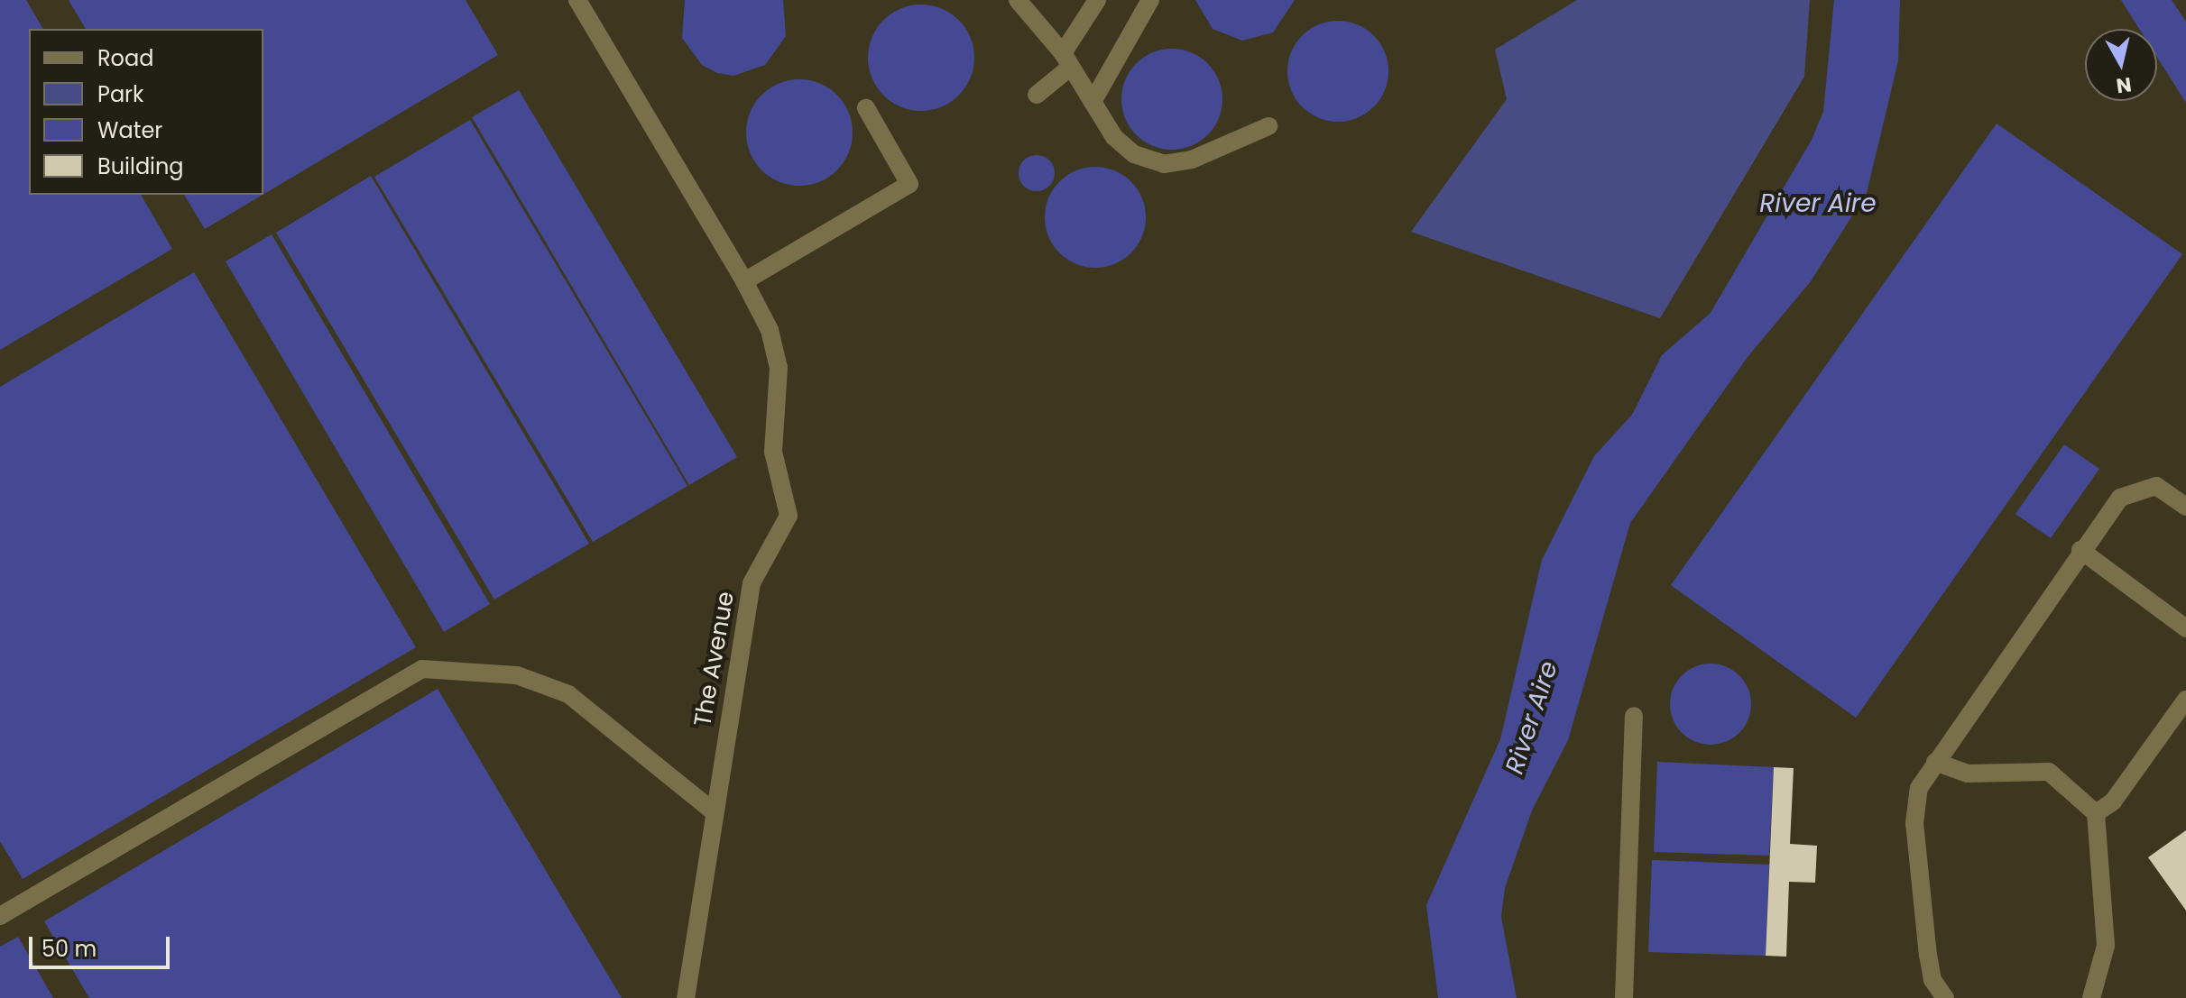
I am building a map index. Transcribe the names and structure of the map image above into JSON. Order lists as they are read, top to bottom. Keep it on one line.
{"streets":{"street":["The Avenue"]},"water":["River Aire"],"legend":["Road","Park","Water","Building"],"scale_bar":"50 m","north":"bottom"}
